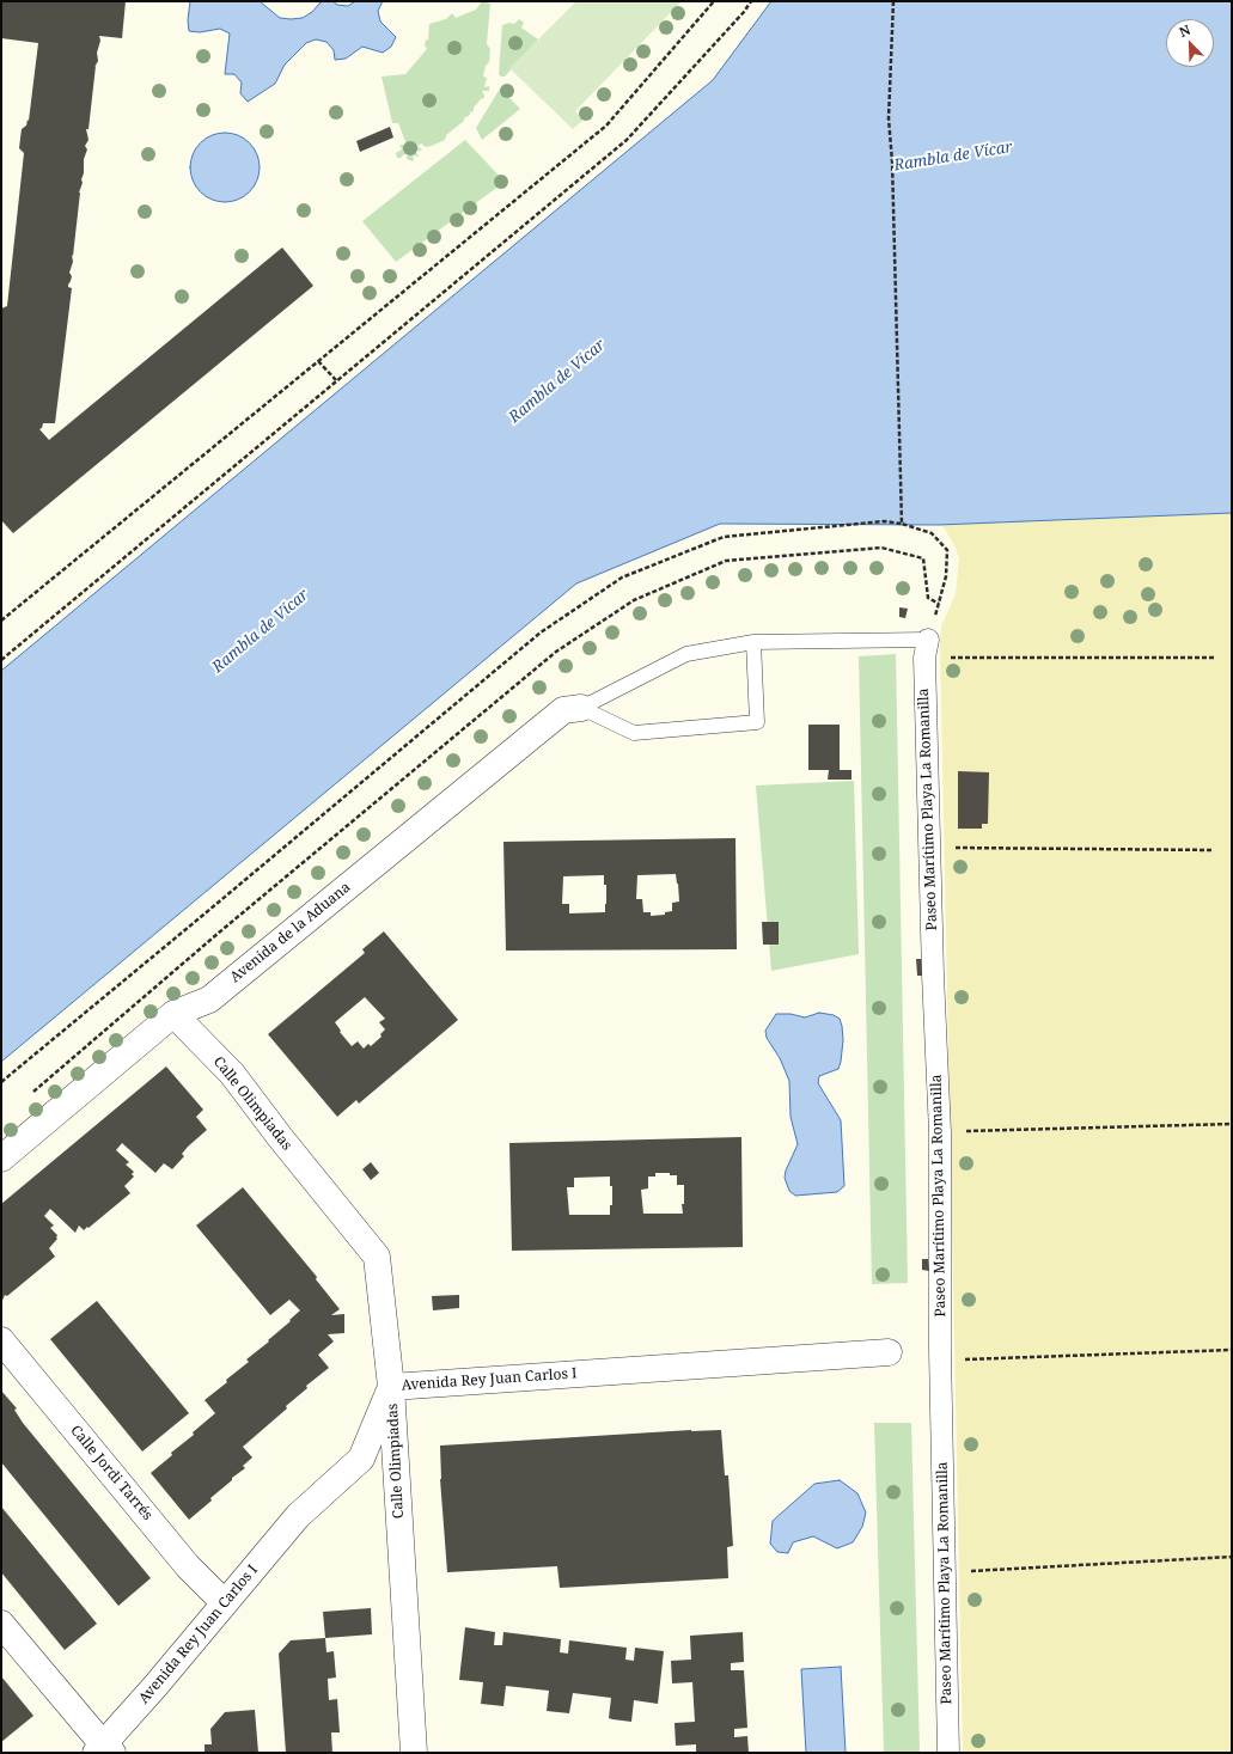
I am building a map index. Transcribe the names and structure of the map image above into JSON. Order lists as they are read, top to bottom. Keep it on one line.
{"streets":{"street":["Paseo Marítimo Playa La Romanilla","Avenida de la Aduana","Calle Olimpiadas","Avenida Rey Juan Carlos I","Calle Jordi Tarrés"]},"crossings":[["Avenida de la Aduana","Calle Olimpiadas"],["Calle Olimpiadas","Avenida Rey Juan Carlos I"],["Avenida Rey Juan Carlos I","Calle Jordi Tarrés"]],"water":["Rambla de Vícar"],"north":"top left"}
